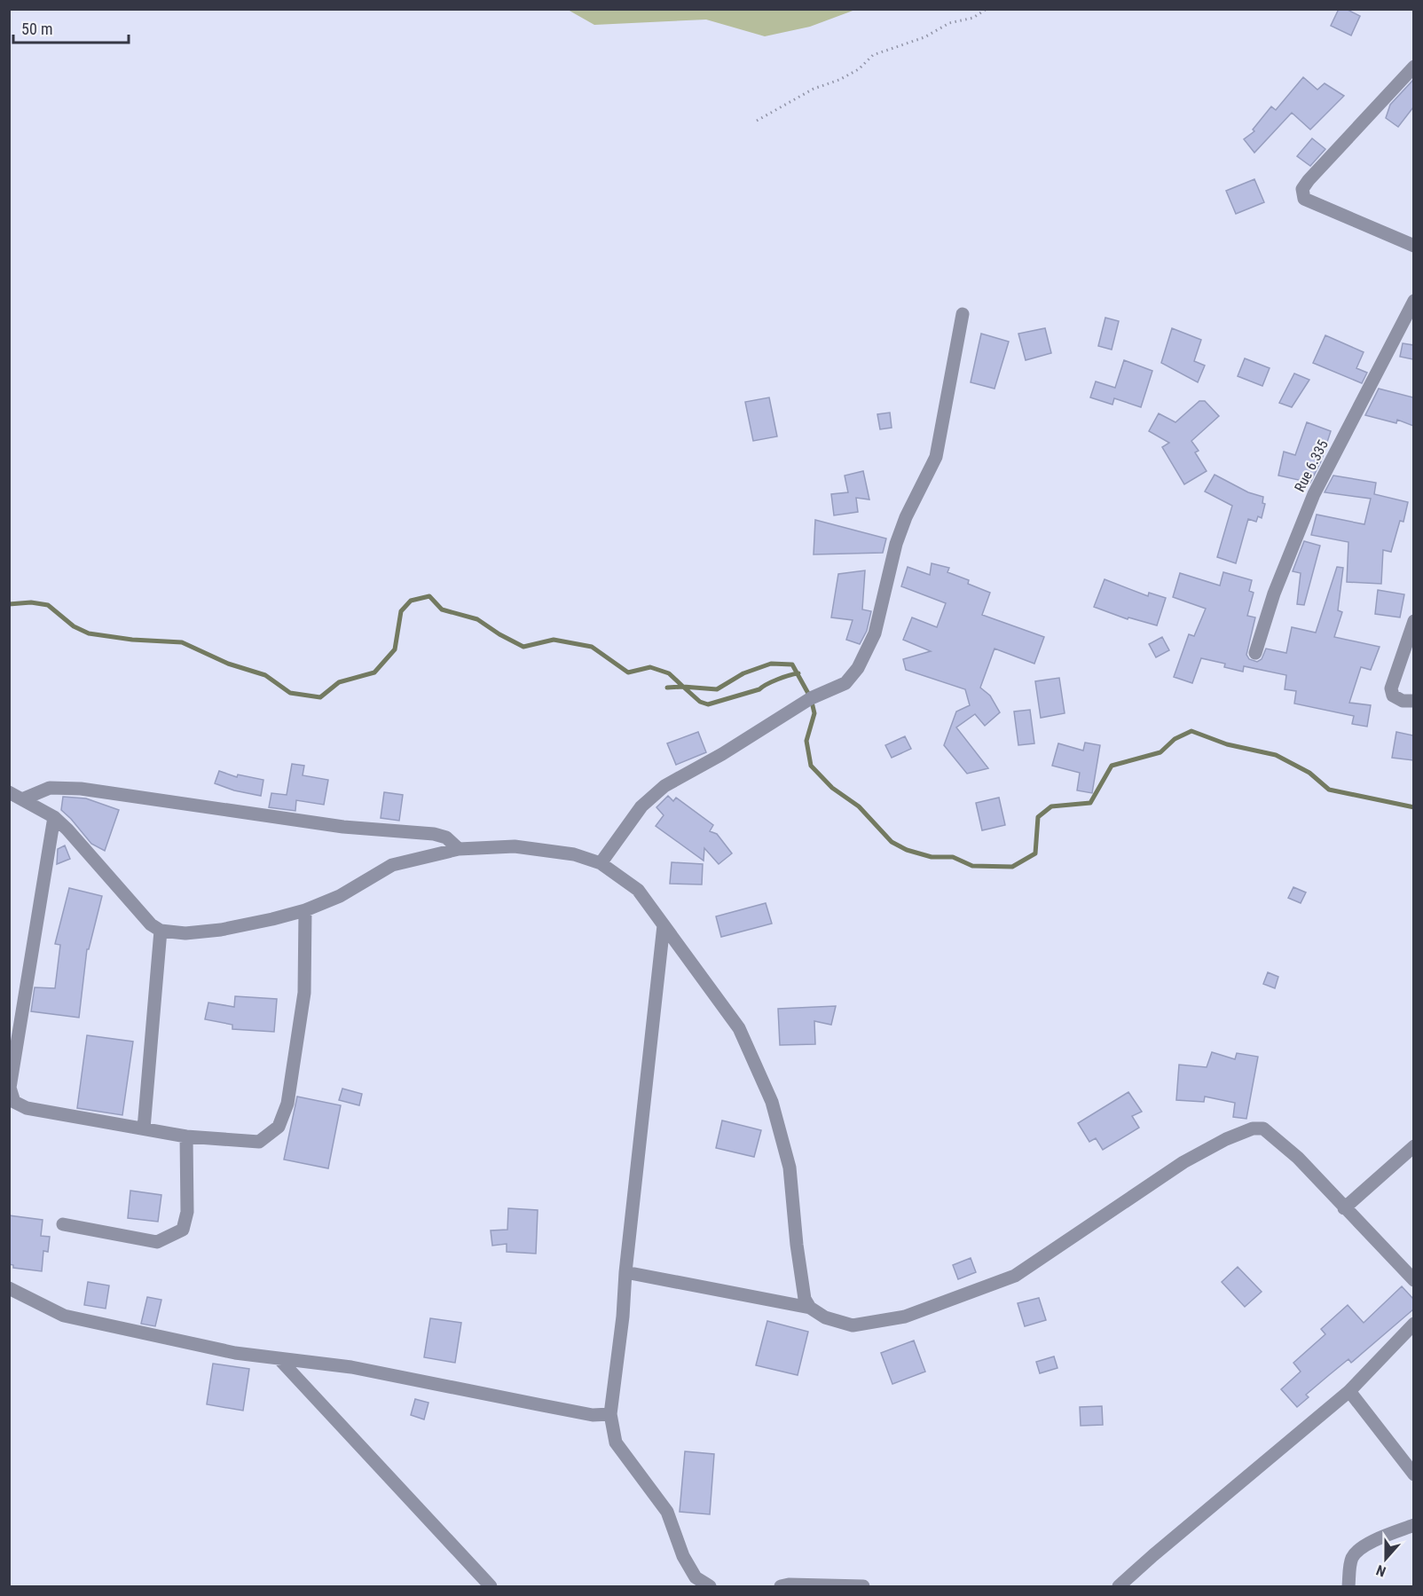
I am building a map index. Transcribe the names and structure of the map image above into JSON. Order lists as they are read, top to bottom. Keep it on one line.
{"streets":{"street":["Rue 6.335"]},"scale_bar":"50 m","north":"bottom"}
